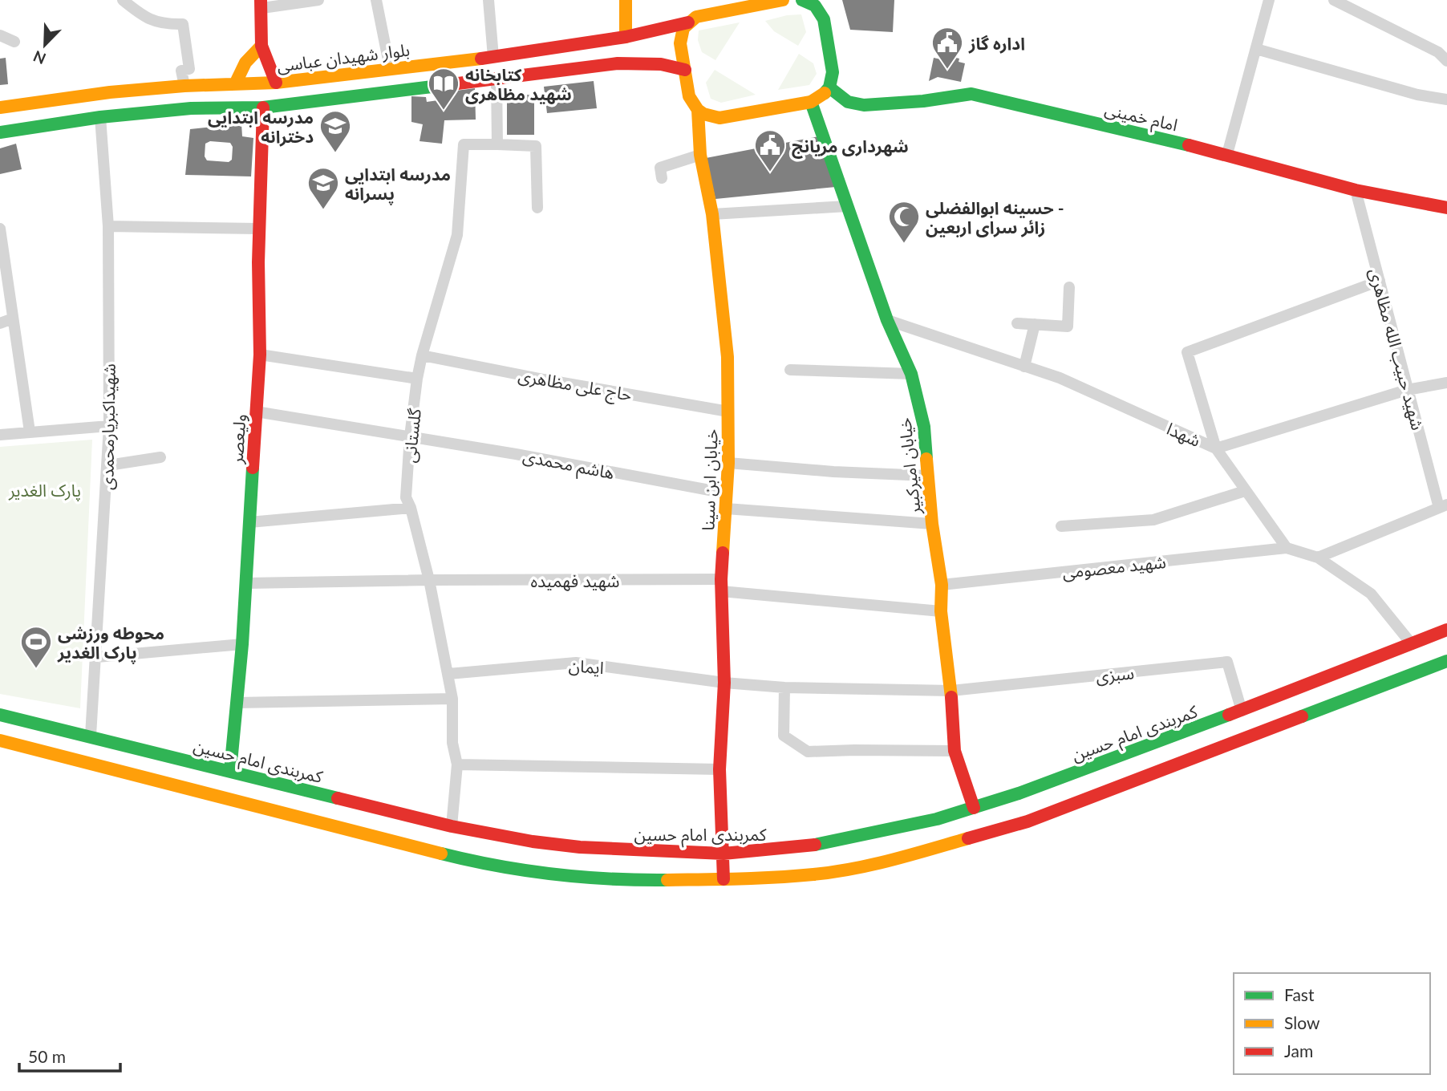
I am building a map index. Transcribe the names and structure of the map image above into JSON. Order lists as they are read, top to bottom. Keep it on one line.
{"streets":{"main road":["بلوار شهیدان عباسی","امام خمینی","ولیعصر","خیابان امیرکبیر","خیابان ابن سینا","کمربندی امام حسین"],"street":["شهید حبیب الله مظاهری","حاج علی مظاهری","شهیداکبریارمحمدی","شهدا","گلستانی","هاشم محمدی","شهید معصومی","شهید فهمیده","ایمان","سبزی"]},"crossings":[["امام خمینی","شهید حبیب الله مظاهری"],["حاج علی مظاهری","گلستانی"],["حاج علی مظاهری","خیابان ابن سینا"],["شهیداکبریارمحمدی","کمربندی امام حسین"],["شهدا","خیابان امیرکبیر"],["شهدا","شهید معصومی"],["گلستانی","هاشم محمدی"],["گلستانی","شهید فهمیده"],["گلستانی","ایمان"],["گلستانی","کمربندی امام حسین"],["ولیعصر","هاشم محمدی"],["ولیعصر","شهید فهمیده"],["ولیعصر","کمربندی امام حسین"],["هاشم محمدی","خیابان ابن سینا"],["خیابان امیرکبیر","شهید معصومی"],["خیابان امیرکبیر","شهید فهمیده"],["خیابان امیرکبیر","ایمان"],["خیابان امیرکبیر","سبزی"],["خیابان امیرکبیر","کمربندی امام حسین"],["خیابان ابن سینا","شهید فهمیده"],["خیابان ابن سینا","ایمان"],["خیابان ابن سینا","کمربندی امام حسین"],["ایمان","سبزی"],["سبزی","کمربندی امام حسین"]],"parks":["پارک الغدیر"],"places":{"public building":["اداره گاز","شهرداری مریانج"],"library":["کتابخانه شهید مظاهری"],"school or university":["مدرسه ابتدایی دخترانه","مدرسه ابتدایی پسرانه"],"mosque":["حسینه ابوالفضلی - زائر سرای اربعین"],"sports":["محوطه ورزشی پارک الغدیر"]},"legend":["Fast","Slow","Jam"],"scale_bar":"50 m","north":"bottom left"}
